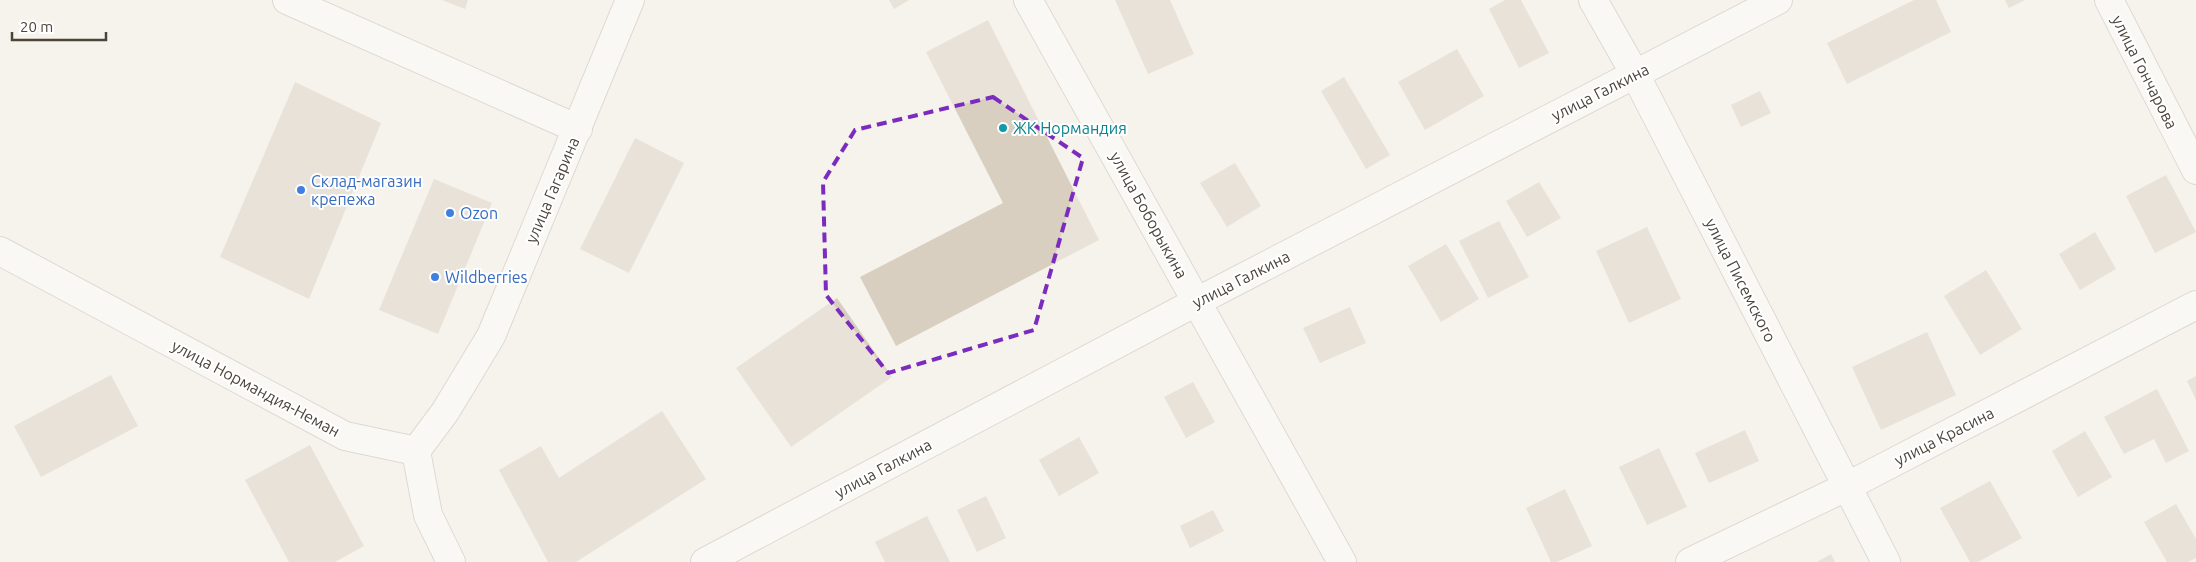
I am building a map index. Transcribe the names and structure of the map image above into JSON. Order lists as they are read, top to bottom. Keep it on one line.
{"streets":{"street":["улица Гончарова","улица Галкина","улица Гагарина","улица Боборыкина","улица Писемского","улица Нормандия-Неман","улица Красина"]},"crossings":[["улица Галкина","улица Боборыкина"],["улица Галкина","улица Писемского"],["улица Гагарина","улица Нормандия-Неман"],["улица Писемского","улица Красина"]],"places":["ЖК Нормандия","Склад-магазин крепежа","Ozon","Wildberries"],"scale_bar":"20 m"}
